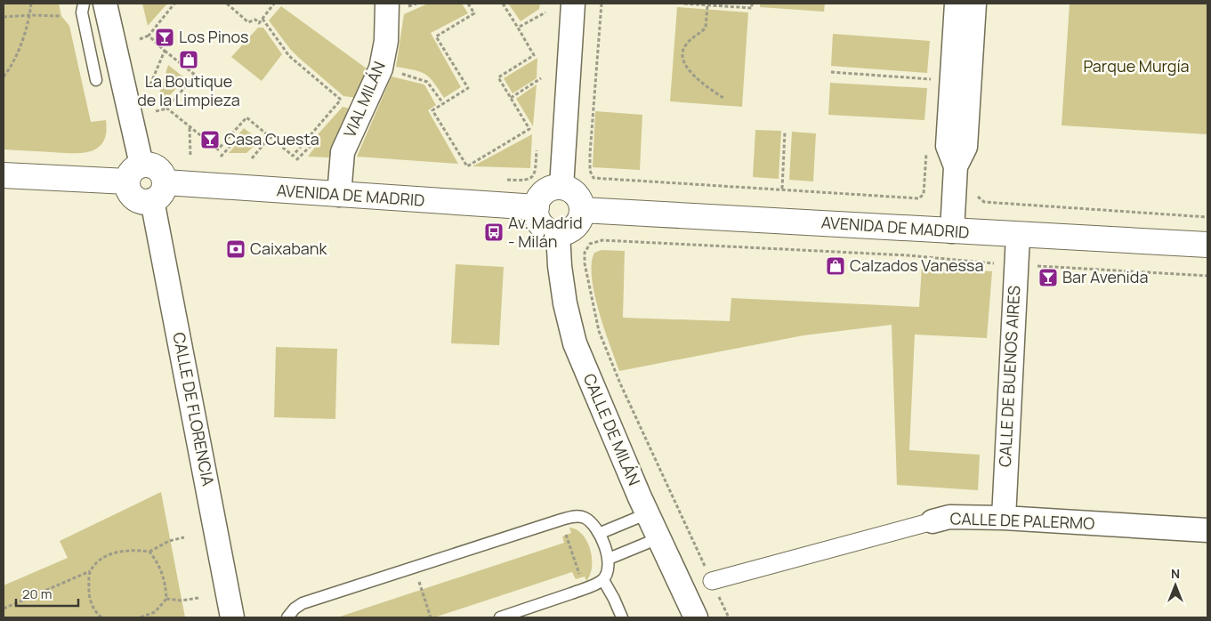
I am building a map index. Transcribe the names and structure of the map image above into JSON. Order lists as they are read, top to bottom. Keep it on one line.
{"streets":{"street":["VIAL MILÁN","AVENIDA DE MADRID","CALLE DE BUENOS AIRES","CALLE DE FLORENCIA","CALLE DE MILÁN","CALLE DE PALERMO"]},"crossings":[["VIAL MILÁN","AVENIDA DE MADRID"],["AVENIDA DE MADRID","CALLE DE BUENOS AIRES"],["AVENIDA DE MADRID","CALLE DE FLORENCIA"],["AVENIDA DE MADRID","CALLE DE MILÁN"],["CALLE DE BUENOS AIRES","CALLE DE PALERMO"]],"parks":["Parque Murgía"],"places":{"bar":["Los Pinos","Casa Cuesta","Bar Avenida"],"shop":["La Boutique de la Limpieza","Calzados Vanessa"],"bus stop":["Av. Madrid - Milán"],"bank":["Caixabank"]},"scale_bar":"20 m","north":"top"}
